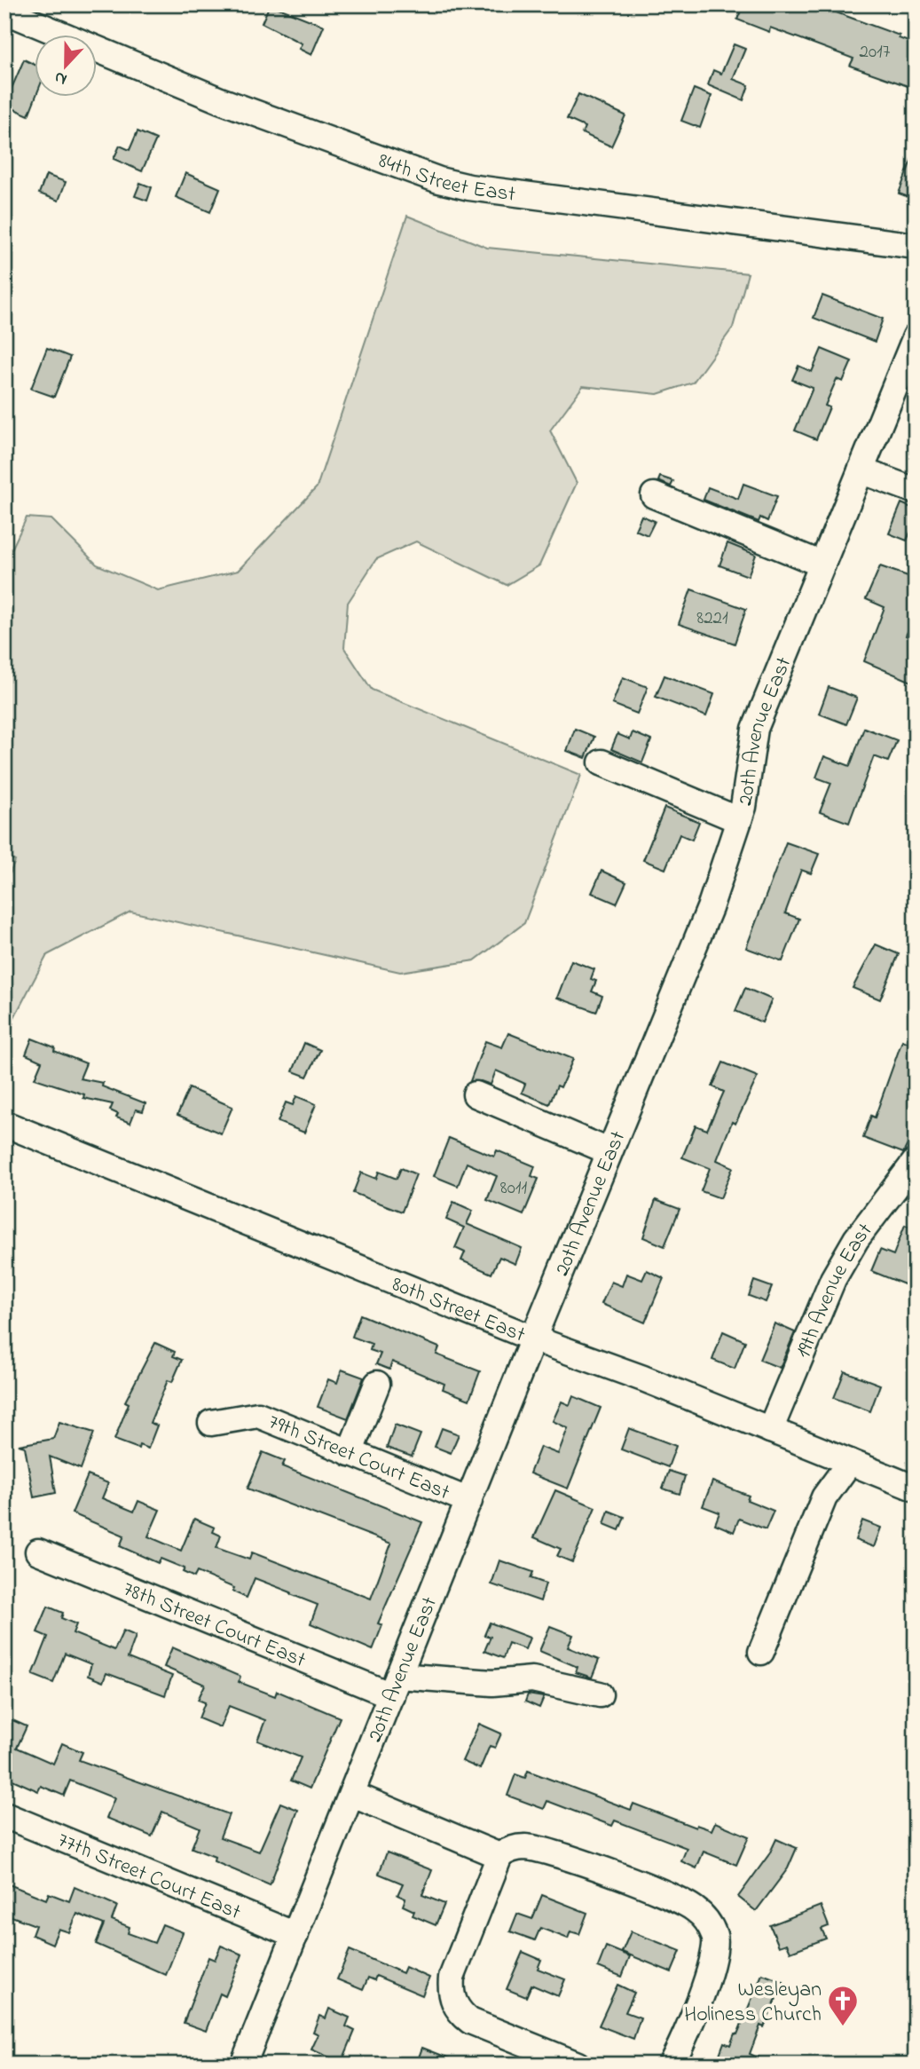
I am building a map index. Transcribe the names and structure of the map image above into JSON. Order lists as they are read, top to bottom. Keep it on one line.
{"streets":{"street":["84th Street East","20th Avenue East","19th Avenue East","80th Street East","79th Street Court East","78th Street Court East","77th Street Court East"]},"crossings":[["20th Avenue East","80th Street East"],["20th Avenue East","79th Street Court East"],["20th Avenue East","78th Street Court East"],["20th Avenue East","77th Street Court East"],["19th Avenue East","80th Street East"]],"places":{"church":["Wesleyan Holiness Church"]},"house_numbers":["2017","8221","8011"],"north":"bottom"}
